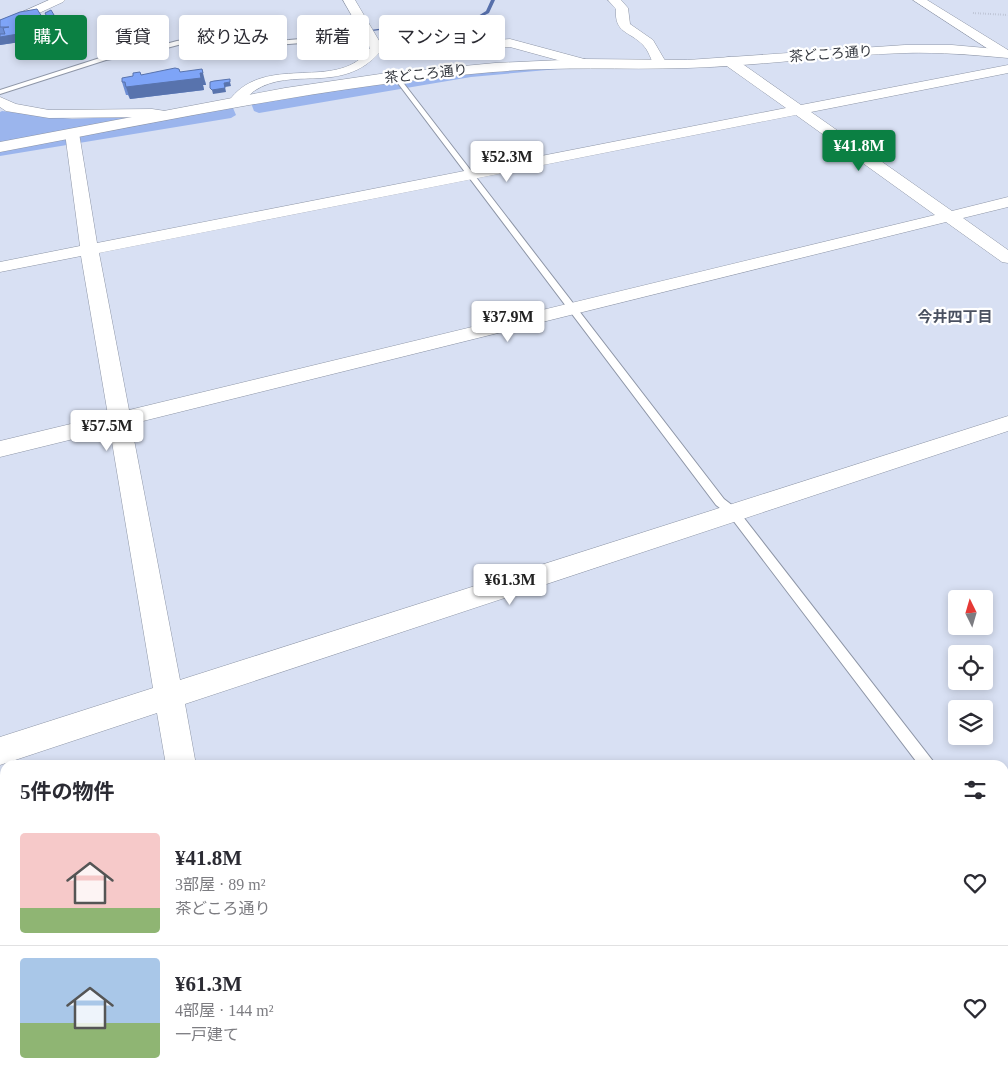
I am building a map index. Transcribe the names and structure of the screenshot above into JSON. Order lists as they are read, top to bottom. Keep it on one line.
{"streets":{"street":["茶どころ通り"]},"districts":["今井四丁目"],"north":"top","page":{"chip":["購入","賃貸","絞り込み","新着","マンション"],"price":["¥41.8M","¥52.3M","¥37.9M","¥57.5M","¥61.3M"],"heading":"5件の物件","list":[{"name":"¥41.8M","note":"3部屋 · 89 m² · 茶どころ通り"},{"name":"¥61.3M","note":"4部屋 · 144 m² · 一戸建て"}]}}
